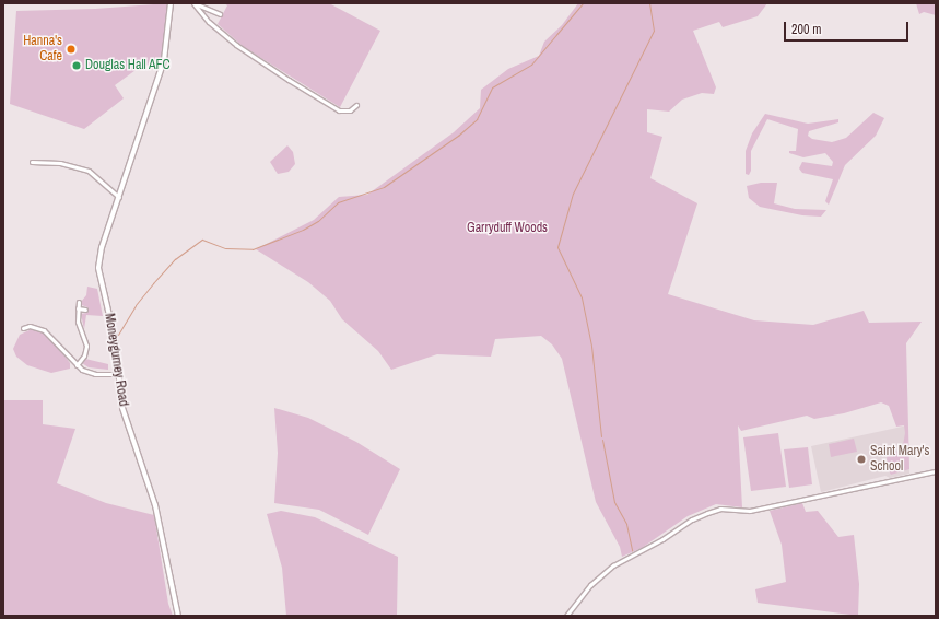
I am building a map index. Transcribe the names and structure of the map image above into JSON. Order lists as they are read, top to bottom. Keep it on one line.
{"streets":{"street":["Moneygurney Road"]},"parks":["Garryduff Woods"],"places":["Hanna's Cafe","Douglas Hall AFC","Saint Mary's School"],"scale_bar":"200 m"}
